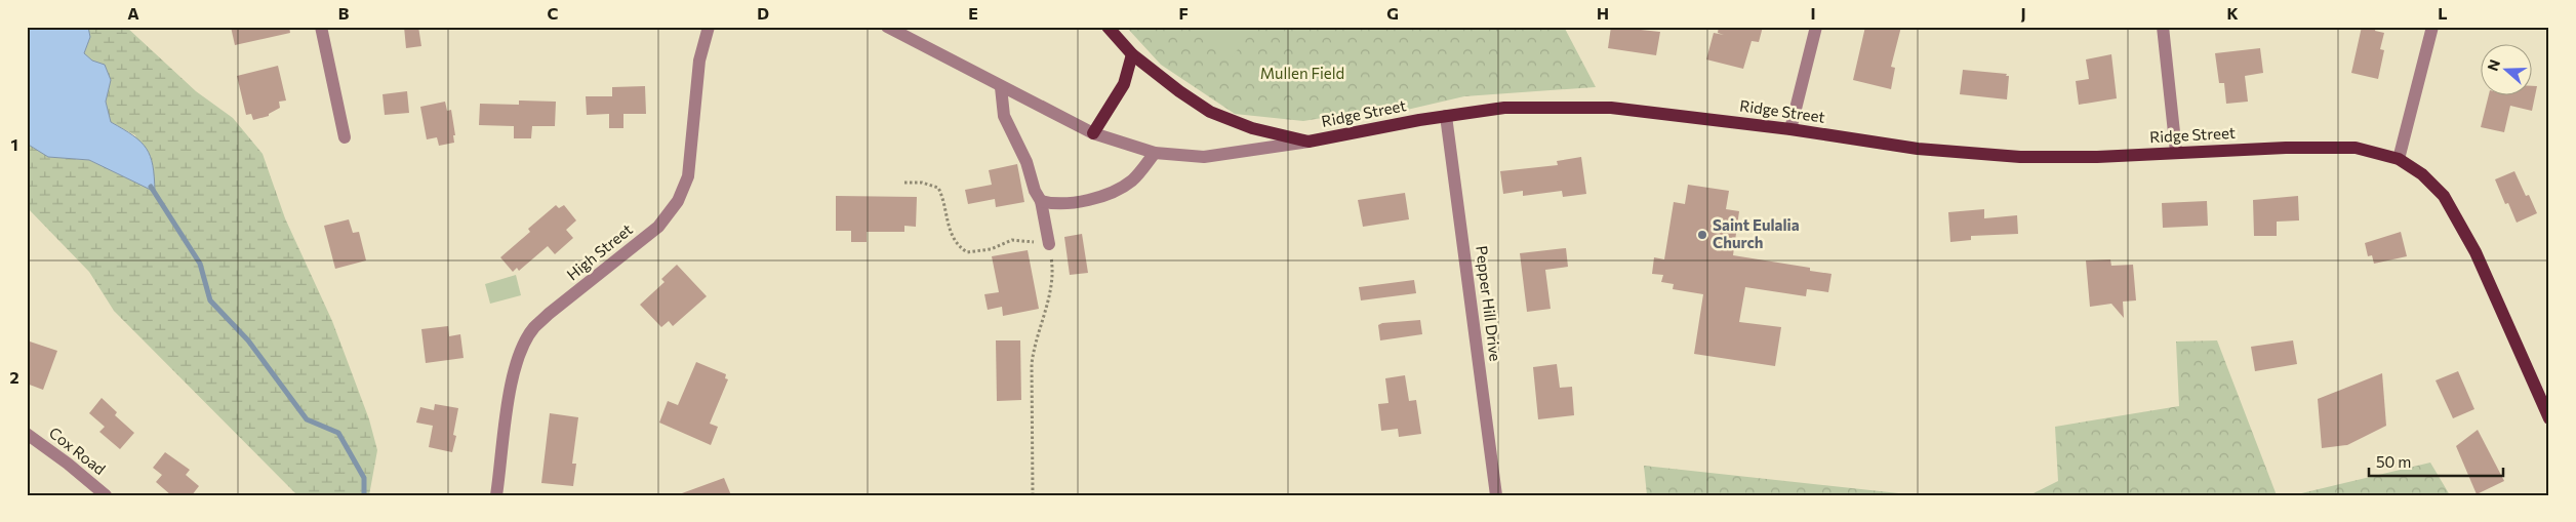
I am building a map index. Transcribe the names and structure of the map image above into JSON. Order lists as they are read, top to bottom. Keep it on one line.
{"streets":{"main road":["Ridge Street"],"street":["High Street","Pepper Hill Drive","Cox Road"]},"crossings":[["Ridge Street","Pepper Hill Drive"]],"parks":["Mullen Field"],"places":["Saint Eulalia Church"],"scale_bar":"50 m","north":"left","grid":{"columns":["A","B","C","D","E","F","G","H","I","J","K","L"],"rows":["1","2"]}}
